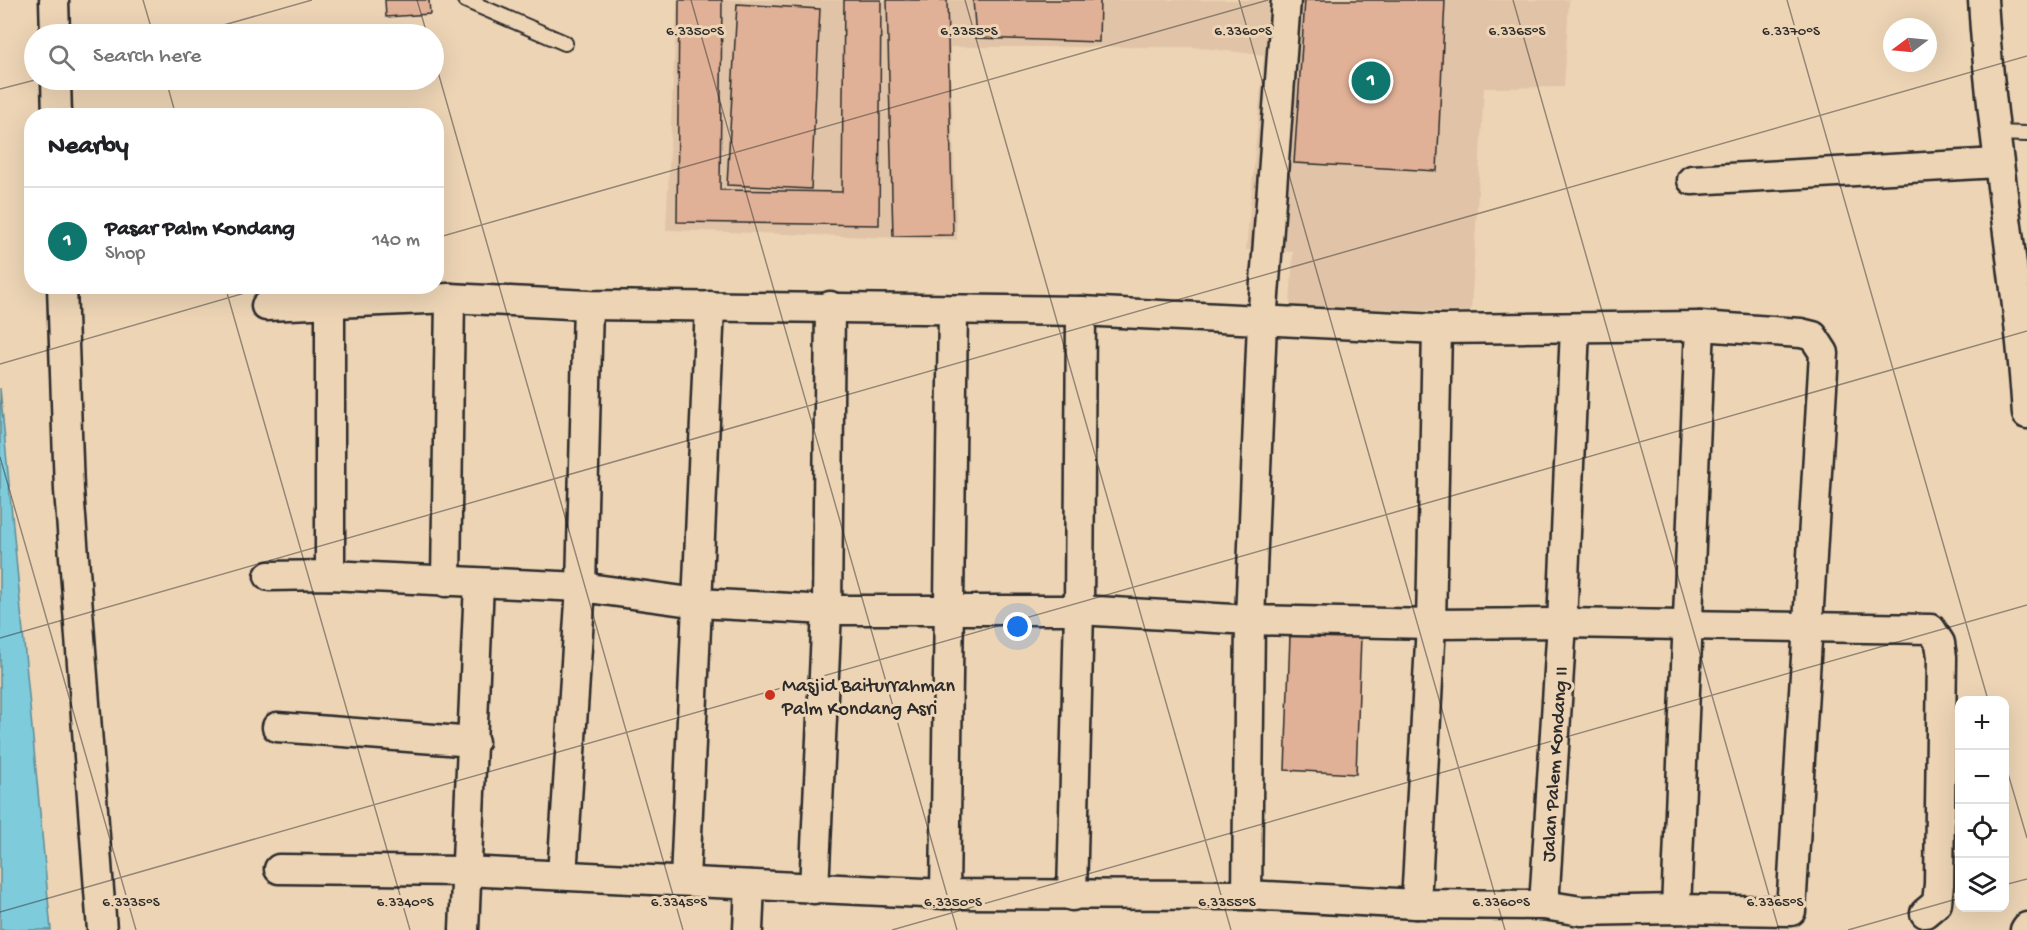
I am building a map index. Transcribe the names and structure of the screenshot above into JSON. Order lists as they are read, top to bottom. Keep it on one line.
{"streets":{"street":["Jalan Palem Kondang II"]},"places":["Masjid Baiturrahman Palm Kondang Asri"],"north":"left","page":{"search":"Search here","pins":"1","heading":"Nearby","list":[{"mark":"1","name":"Pasar Palm Kondang","note":"Shop","value":"140 m"}],"map_buttons":["+","−"]},"coordinates":["6.3350°S","6.3355°S","6.3360°S","6.3365°S","6.3370°S","6.3335°S","6.3340°S","6.3345°S"]}
